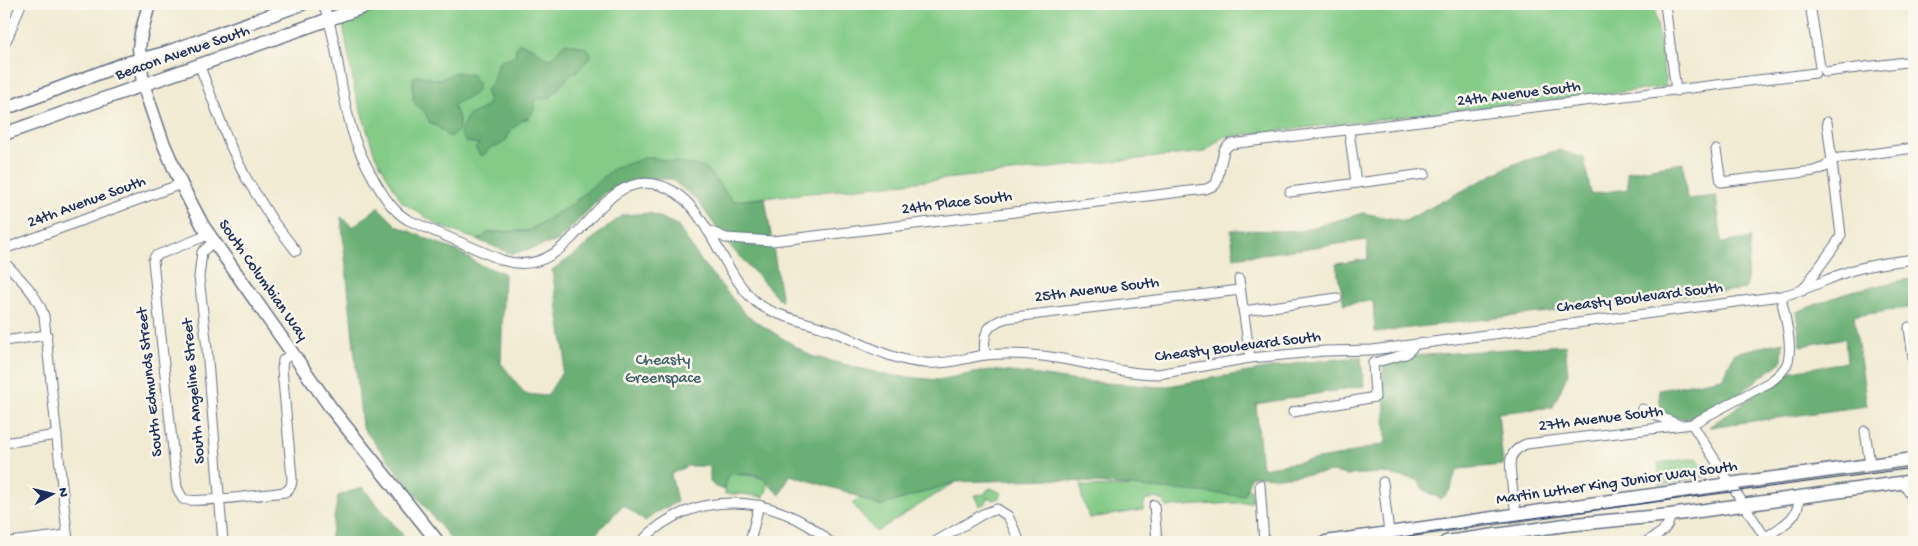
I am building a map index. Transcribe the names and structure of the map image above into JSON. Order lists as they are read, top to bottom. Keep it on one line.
{"streets":{"main road":["Beacon Avenue South","South Columbian Way","Martin Luther King Junior Way South"],"street":["24th Avenue South","24th Place South","25th Avenue South","Cheasty Boulevard South","South Edmunds Street","South Angeline Street","27th Avenue South"]},"crossings":[["Beacon Avenue South","South Columbian Way"],["Beacon Avenue South","Cheasty Boulevard South"],["24th Avenue South","24th Place South"],["24th Avenue South","South Columbian Way"],["24th Place South","Cheasty Boulevard South"],["South Columbian Way","South Edmunds Street"],["South Columbian Way","South Angeline Street"],["25th Avenue South","Cheasty Boulevard South"],["Cheasty Boulevard South","27th Avenue South"],["South Edmunds Street","South Angeline Street"],["27th Avenue South","Martin Luther King Junior Way South"]],"parks":["Cheasty Greenspace"],"north":"right"}
